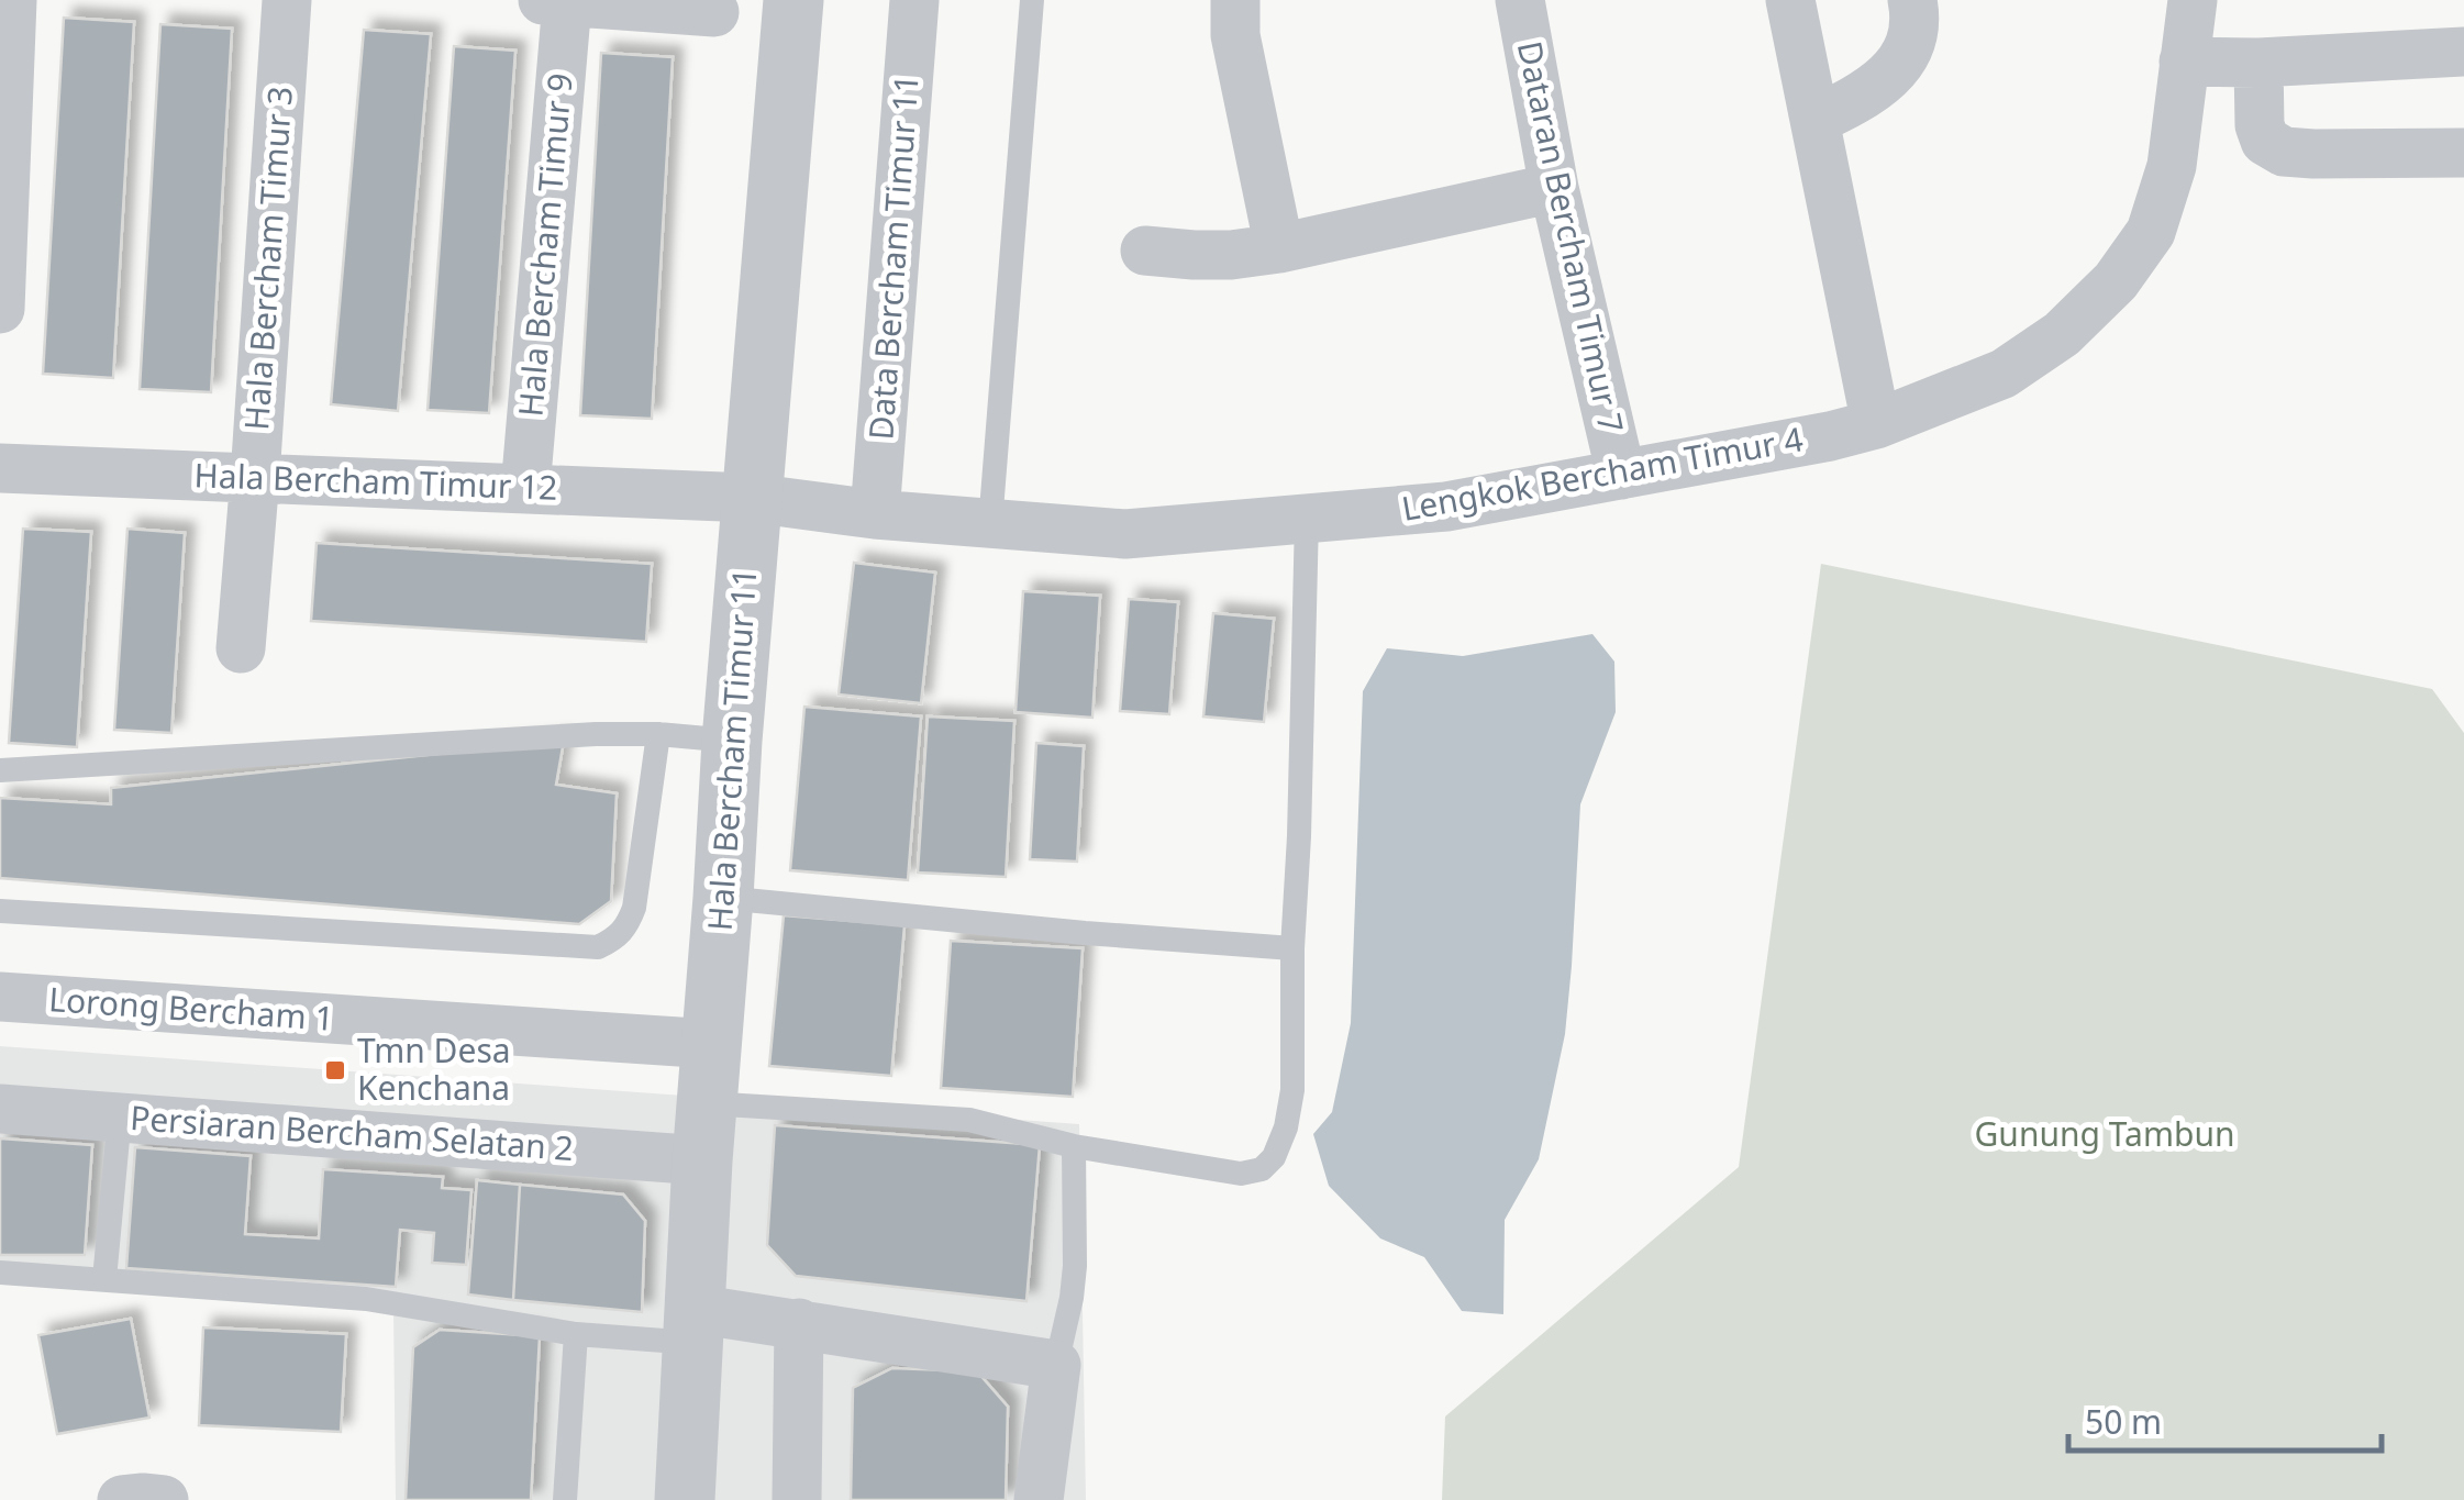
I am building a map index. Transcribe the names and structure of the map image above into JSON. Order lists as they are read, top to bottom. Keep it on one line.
{"streets":{"street":["Dataran Bercham Timur 7","Hala Bercham Timur 9","Data Bercham Timur 11","Hala Bercham Timur 3","Lengkok Bercham Timur 4","Hala Bercham Timur 12","Hala Bercham Timur 11","Lorong Bercham 1","Persiaran Bercham Selatan 2"]},"crossings":[["Dataran Bercham Timur 7","Lengkok Bercham Timur 4"],["Hala Bercham Timur 9","Hala Bercham Timur 12"],["Data Bercham Timur 11","Lengkok Bercham Timur 4"],["Hala Bercham Timur 3","Hala Bercham Timur 12"],["Lengkok Bercham Timur 4","Hala Bercham Timur 12"],["Lengkok Bercham Timur 4","Hala Bercham Timur 11"],["Hala Bercham Timur 12","Hala Bercham Timur 11"],["Hala Bercham Timur 11","Lorong Bercham 1"],["Hala Bercham Timur 11","Persiaran Bercham Selatan 2"]],"parks":["Gunung Tambun"],"places":{"transit":["Tmn Desa Kenchana"]},"scale_bar":"50 m"}
